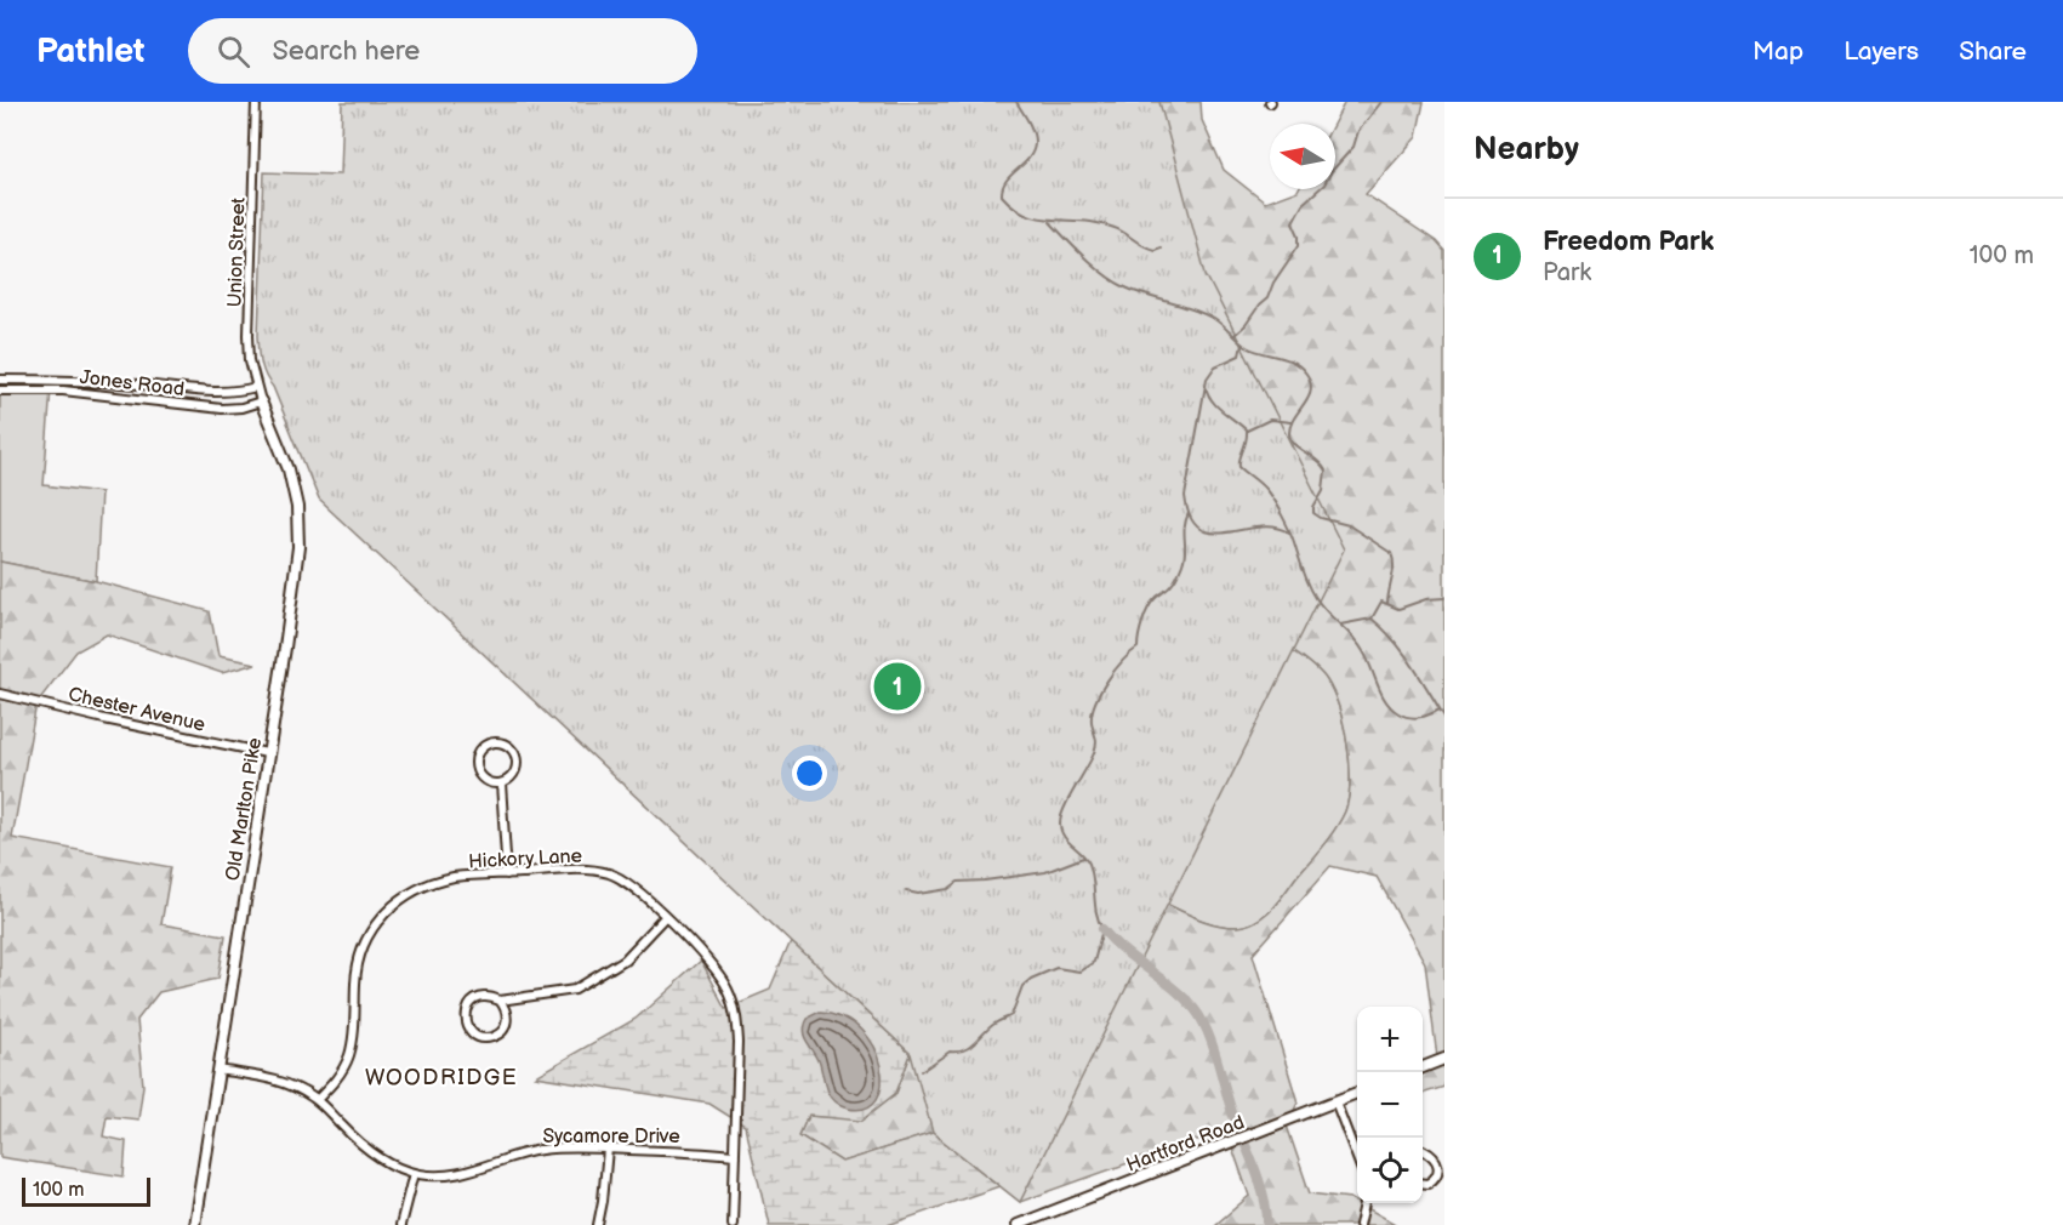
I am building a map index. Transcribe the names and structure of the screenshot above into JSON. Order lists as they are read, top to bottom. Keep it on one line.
{"streets":{"street":["Union Street","Jones Road","Chester Avenue","Old Marlton Pike","Hickory Lane","Sycamore Drive","Hartford Road"]},"crossings":[["Union Street","Jones Road"],["Union Street","Old Marlton Pike"],["Jones Road","Old Marlton Pike"],["Chester Avenue","Old Marlton Pike"],["Old Marlton Pike","Sycamore Drive"],["Hickory Lane","Sycamore Drive"]],"districts":["WOODRIDGE"],"scale_bar":"100 m","north":"left","page":{"header":"Pathlet","search":"Search here","nav":["Map","Layers","Share"],"heading":"Nearby","list":[{"mark":"1","name":"Freedom Park","note":"Park","value":"100 m"}],"pins":"1","map_buttons":["+","−"],"scale":"100 m"}}
